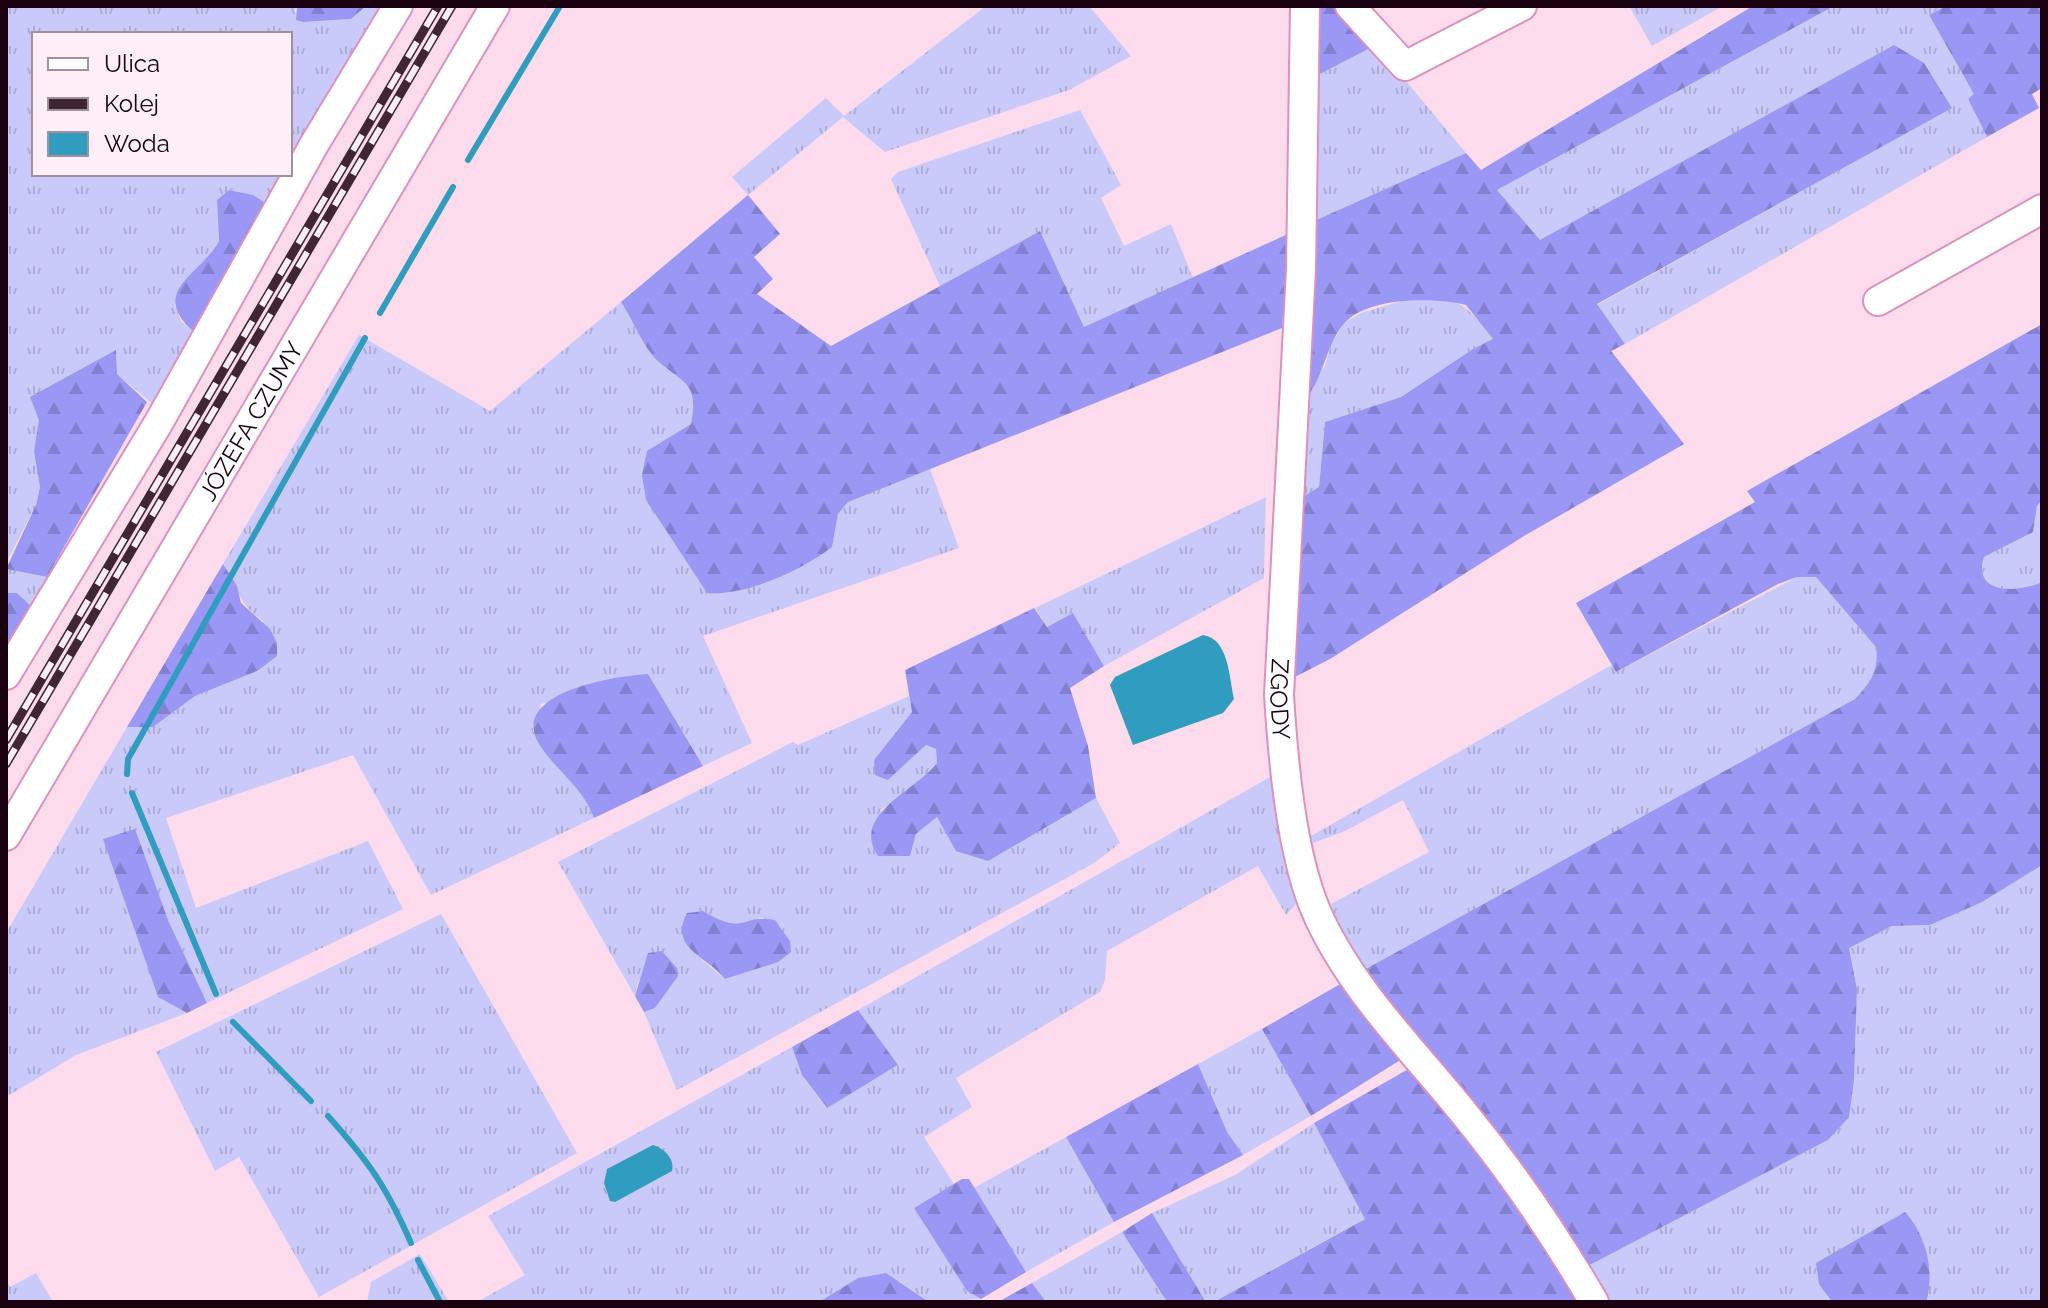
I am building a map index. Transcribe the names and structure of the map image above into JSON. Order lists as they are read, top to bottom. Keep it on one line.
{"streets":{"street":["JÓZEFA CZUMY","ZGODY"]},"legend":["Ulica","Kolej","Woda"]}
